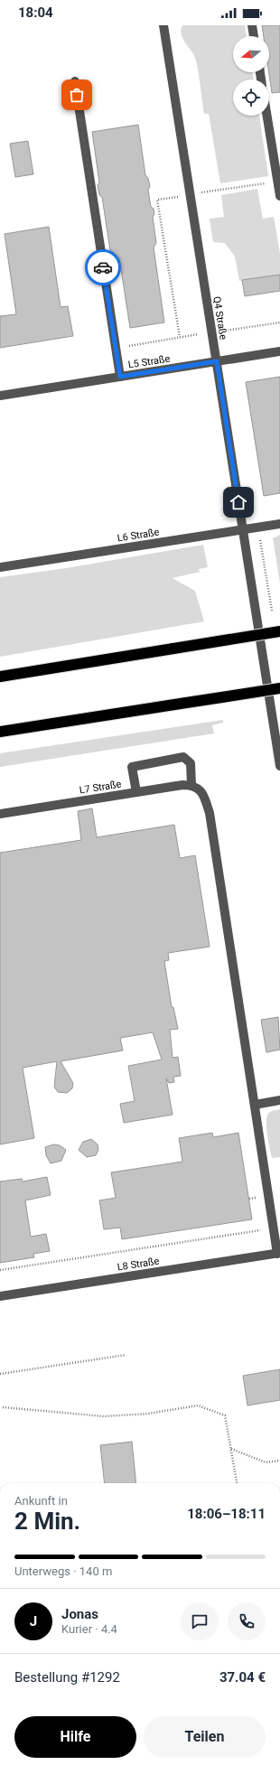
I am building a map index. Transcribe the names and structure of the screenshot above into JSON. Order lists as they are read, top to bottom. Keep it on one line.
{"streets":{"lane":["Q4 Straße","L5 Straße","L6 Straße","L7 Straße","L8 Straße"]},"crossings":[["Q4 Straße","L5 Straße"],["Q4 Straße","L6 Straße"]],"north":"left","page":{"status":"18:04","heading":["2 Min.","Ankunft in","18:06–18:11"],"panel":["Jonas","Kurier · 4.4","Bestellung #1292","37.04 €"],"bar":"Unterwegs · 140 m","round":"J","buttons":["Hilfe","Teilen"]}}
